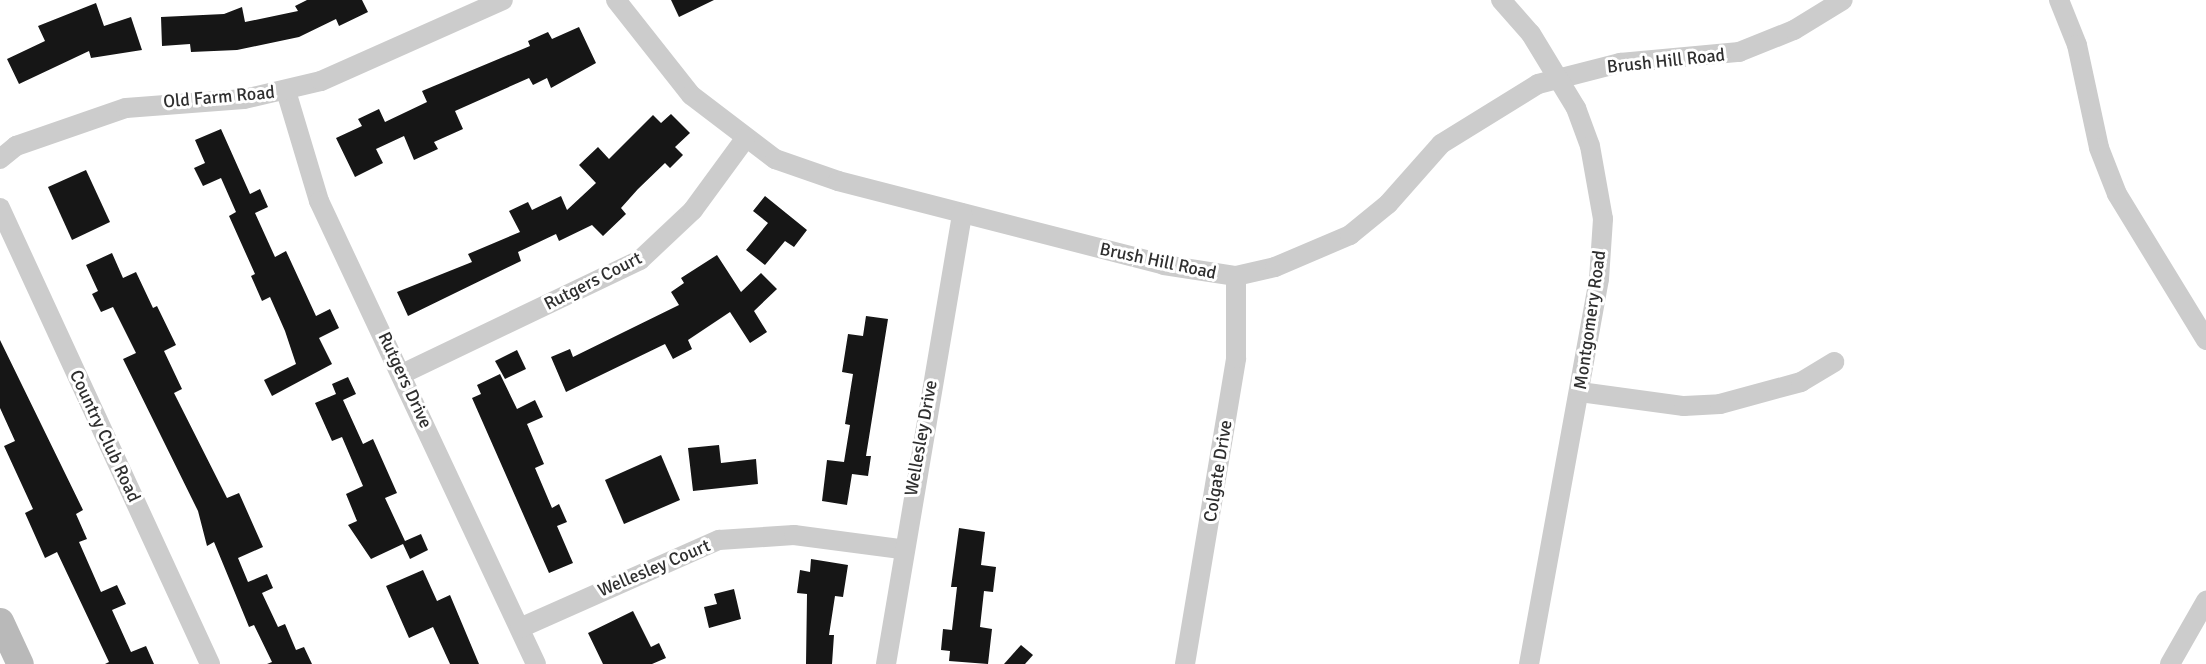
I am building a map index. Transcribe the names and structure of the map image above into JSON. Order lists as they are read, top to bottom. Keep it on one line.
{"streets":{"street":["Brush Hill Road","Old Farm Road","Rutgers Court","Montgomery Road","Rutgers Drive","Country Club Road","Wellesley Drive","Colgate Drive","Wellesley Court"]},"crossings":[["Brush Hill Road","Rutgers Court"],["Brush Hill Road","Montgomery Road"],["Brush Hill Road","Wellesley Drive"],["Brush Hill Road","Colgate Drive"],["Old Farm Road","Rutgers Drive"],["Rutgers Court","Rutgers Drive"],["Rutgers Drive","Wellesley Court"],["Wellesley Drive","Wellesley Court"]]}
